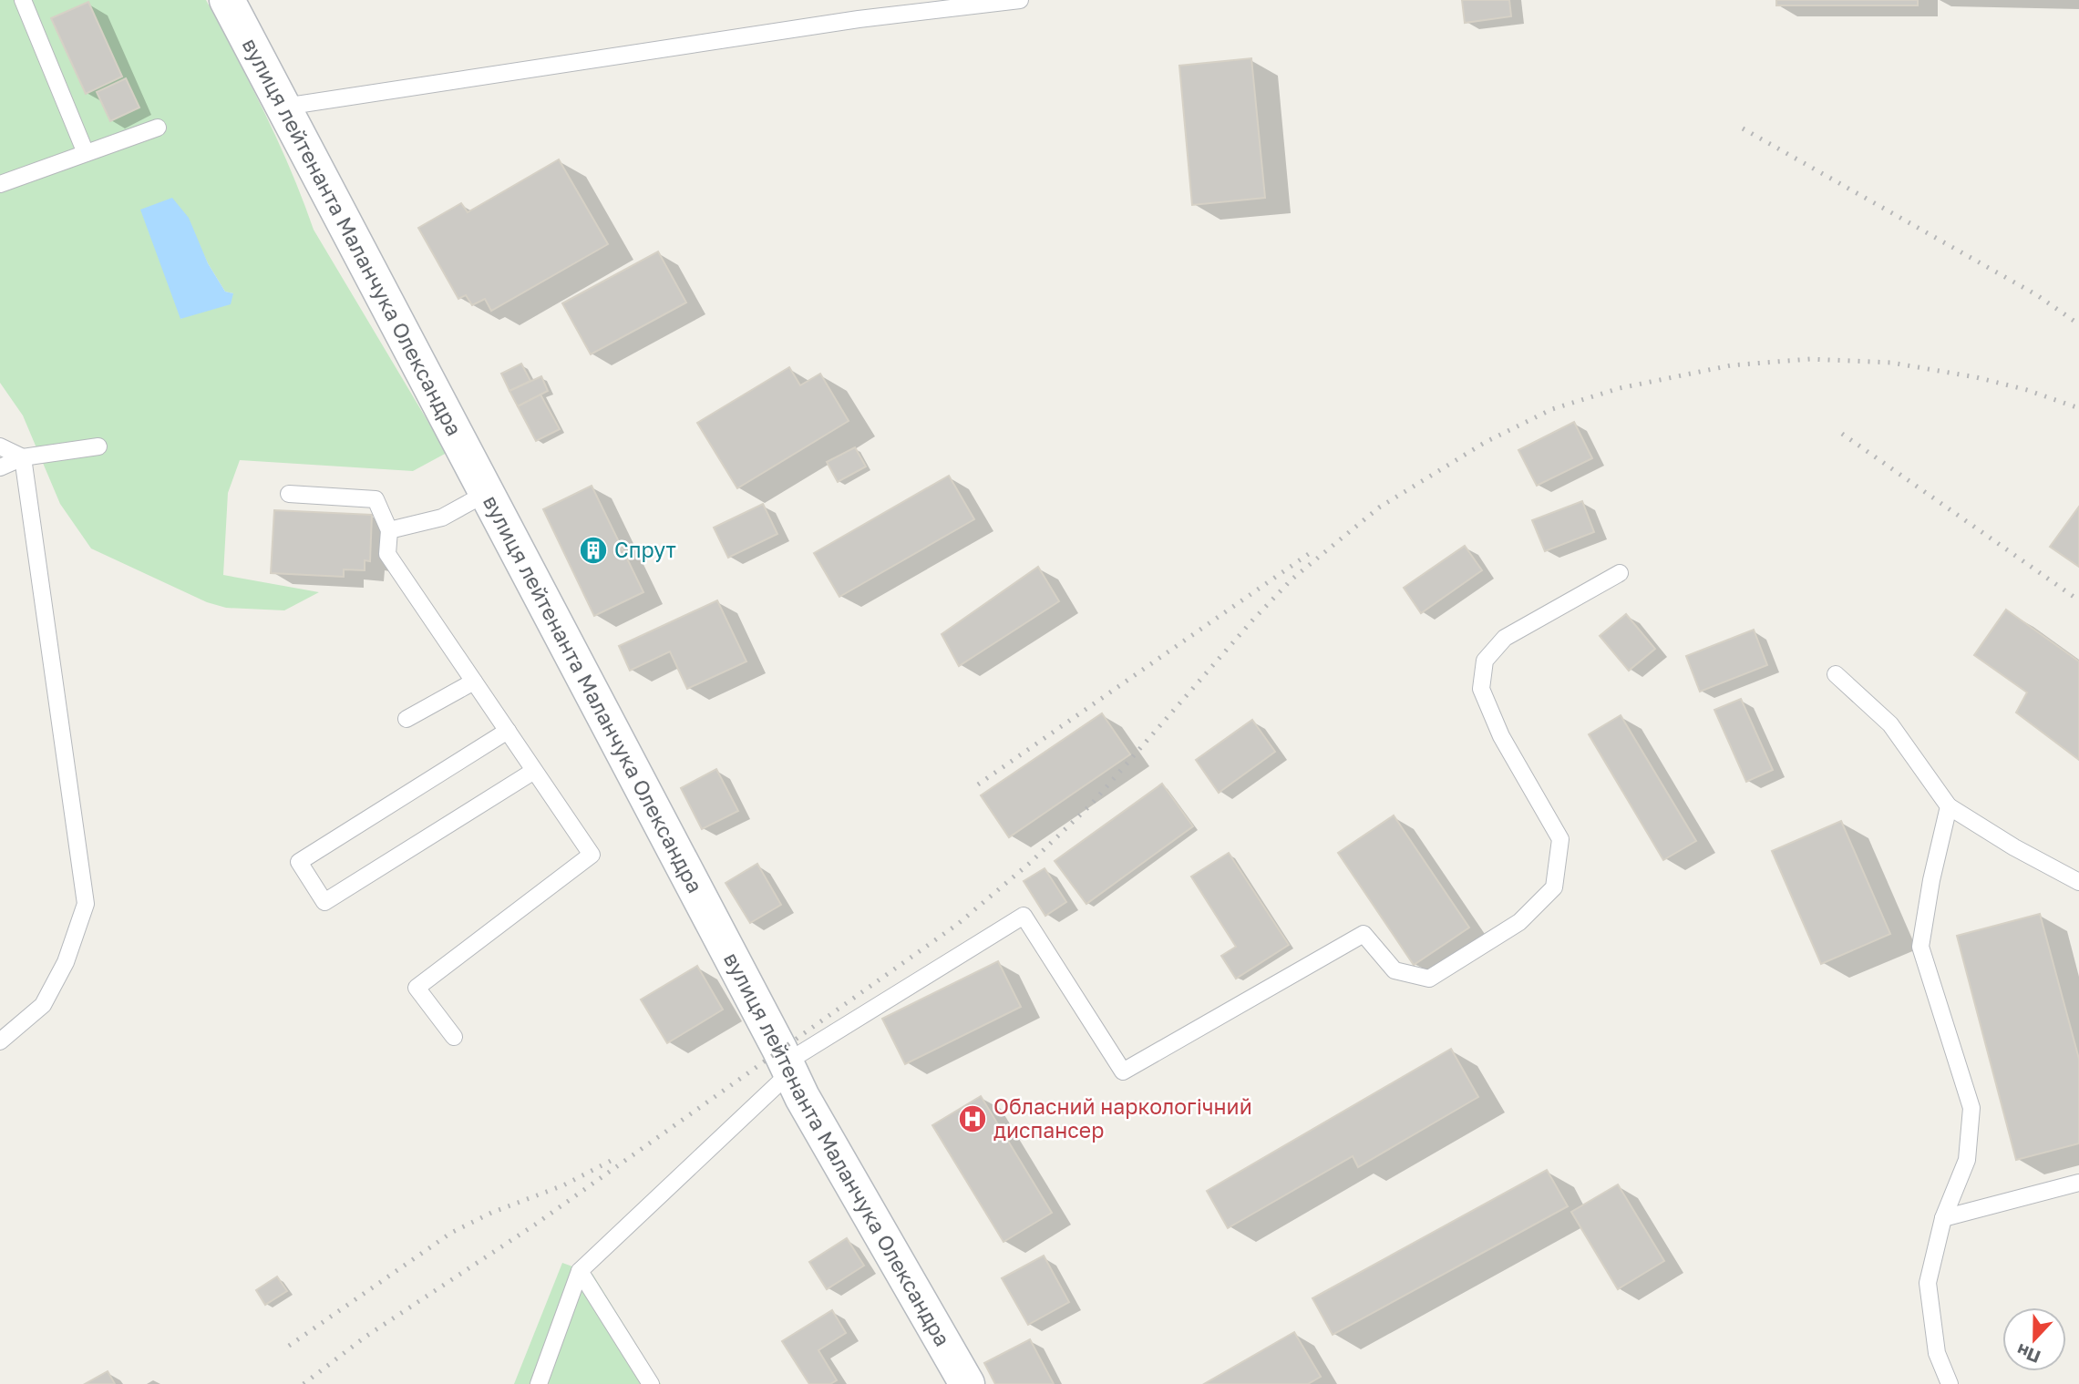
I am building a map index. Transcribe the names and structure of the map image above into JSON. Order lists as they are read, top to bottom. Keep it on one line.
{"streets":{"street":["вулиця лейтенанта Маланчука Олександра"]},"places":{"building":["Спрут"],"hospital":["Обласний наркологічний диспансер"]},"north":"bottom"}
